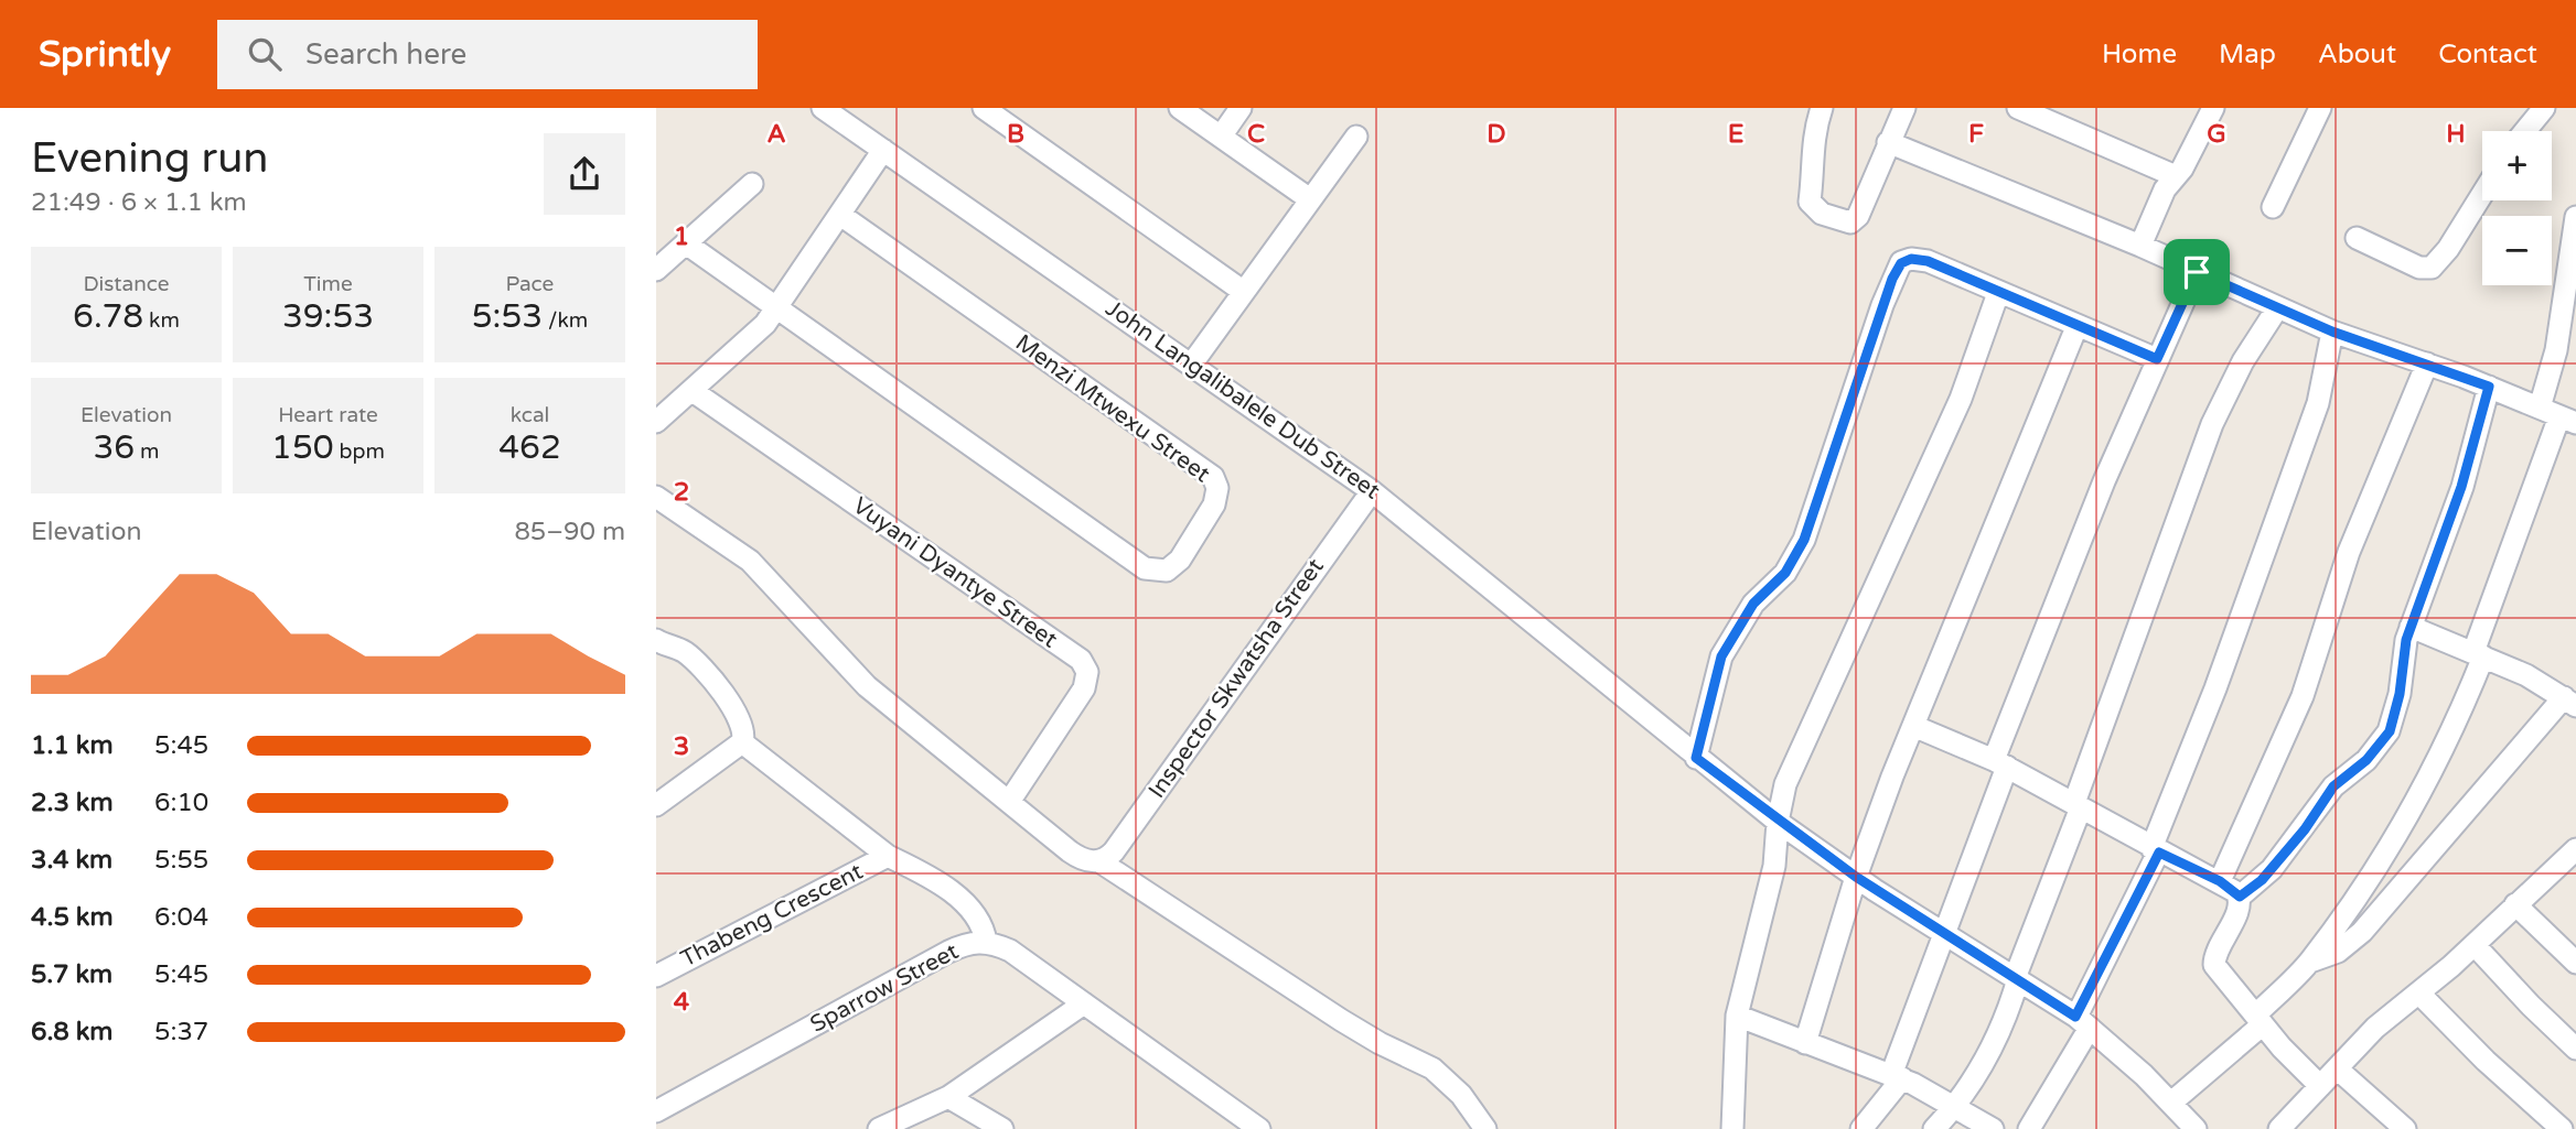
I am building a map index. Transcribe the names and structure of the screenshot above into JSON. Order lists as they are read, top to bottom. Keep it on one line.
{"streets":{"street":["John Langalibalele Dub Street","Menzi Mtwexu Street","Vuyani Dyantye Street","Inspector Skwatsha Street","Thabeng Crescent","Sparrow Street"]},"crossings":[["John Langalibalele Dub Street","Inspector Skwatsha Street"]],"page":{"header":"Sprintly","search":"Search here","nav":["Home","Map","About","Contact"],"heading":["Evening run","21:49 · 6 × 1.1 km"],"map_buttons":["+","−"],"stats":[["Distance","6.78 km"],["Time","39:53"],["Pace","5:53 /km"],["Elevation","36 m"],["Heart rate","150 bpm"],["kcal","462"]],"chart":["Elevation","85–90 m"],"list":[{"name":"1.1 km","note":"5:45"},{"name":"2.3 km","note":"6:10"},{"name":"3.4 km","note":"5:55"},{"name":"4.5 km","note":"6:04"},{"name":"5.7 km","note":"5:45"},{"name":"6.8 km","note":"5:37"}]},"grid":{"columns":["A","B","C","D","E","F","G","H"],"rows":["1","2","3","4"]}}
